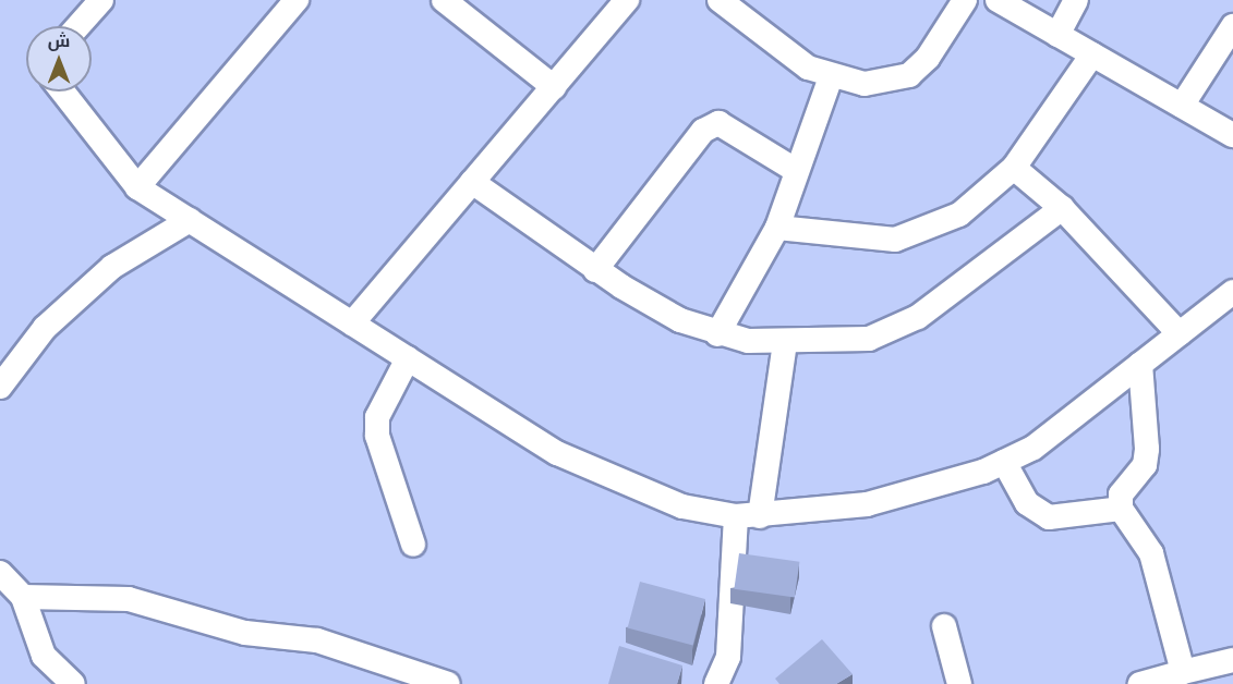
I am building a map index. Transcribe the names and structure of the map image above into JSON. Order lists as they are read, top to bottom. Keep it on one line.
{"north":"top"}
